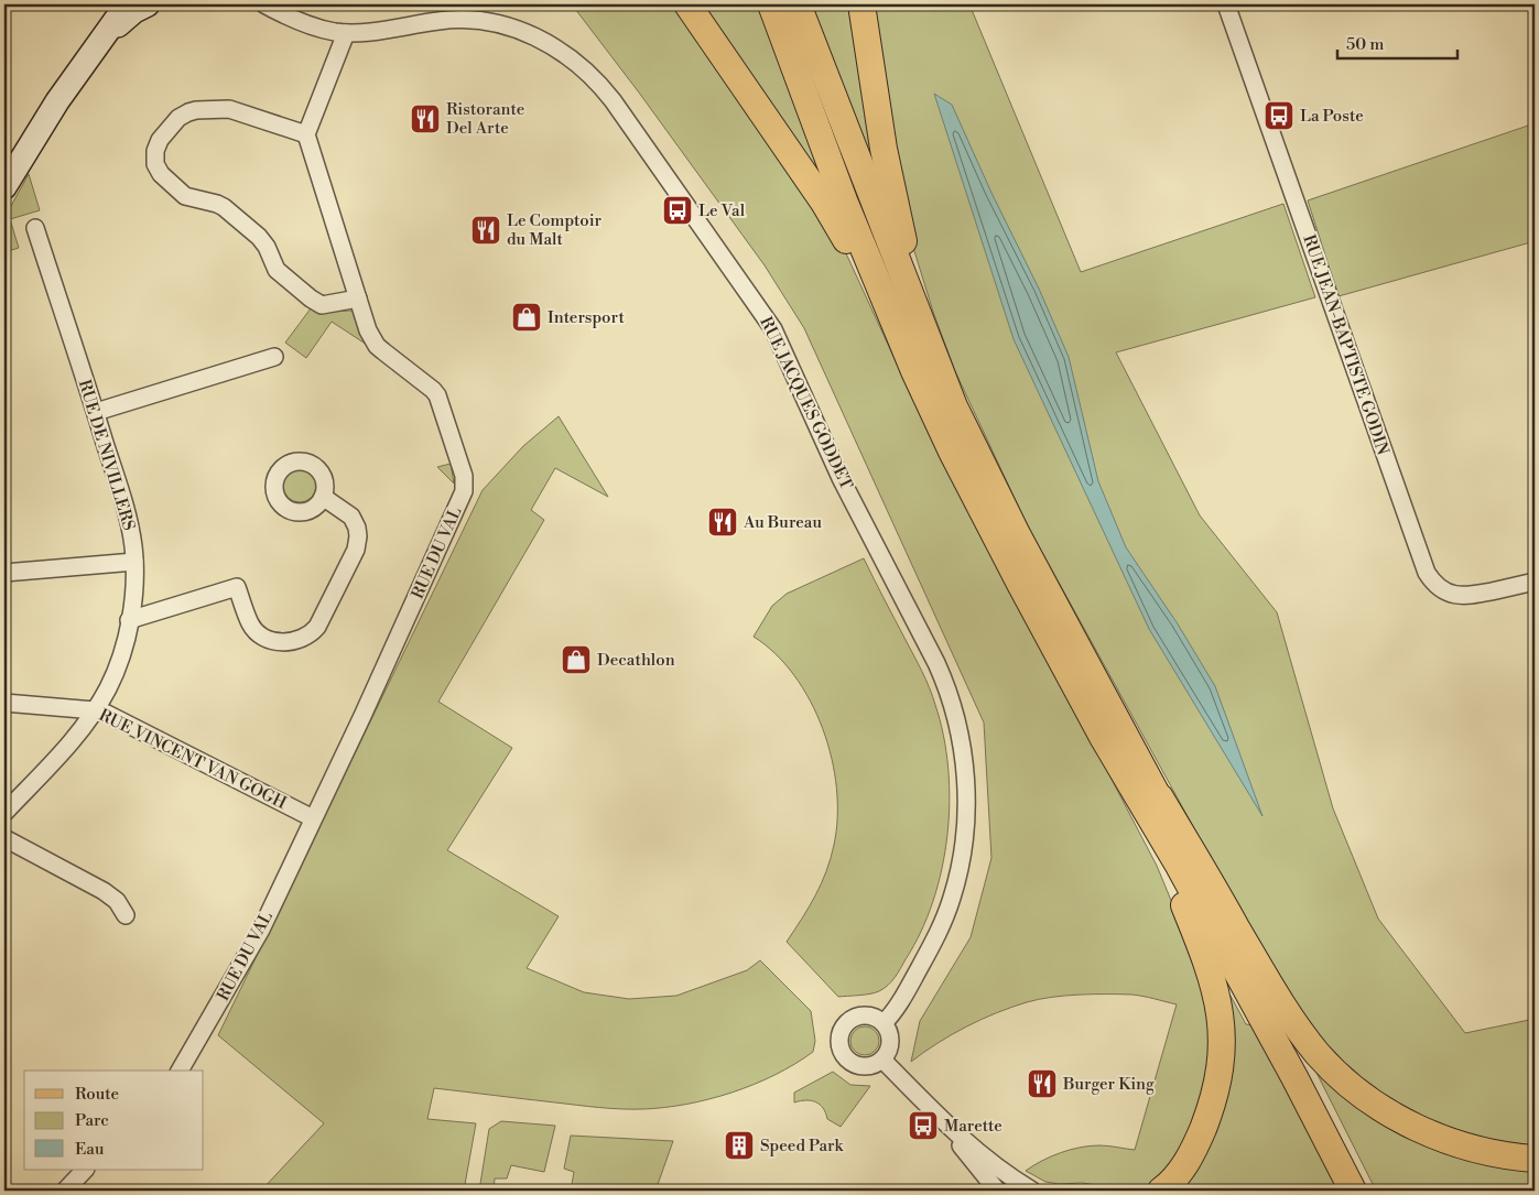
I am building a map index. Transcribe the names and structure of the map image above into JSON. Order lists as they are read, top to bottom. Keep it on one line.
{"streets":{"street":["RUE JEAN-BAPTISTE GODIN","RUE JACQUES GODDET","RUE DE NIVILLERS","RUE DU VAL","RUE VINCENT VAN GOGH"]},"crossings":[["RUE DE NIVILLERS","RUE VINCENT VAN GOGH"],["RUE DU VAL","RUE VINCENT VAN GOGH"]],"places":{"bus stop":["La Poste","Le Val","Marette"],"restaurant":["Ristorante Del Arte","Le Comptoir du Malt","Au Bureau","Burger King"],"shop":["Intersport","Decathlon"],"building":["Speed Park"]},"legend":["Route","Parc","Eau"],"scale_bar":"50 m"}
